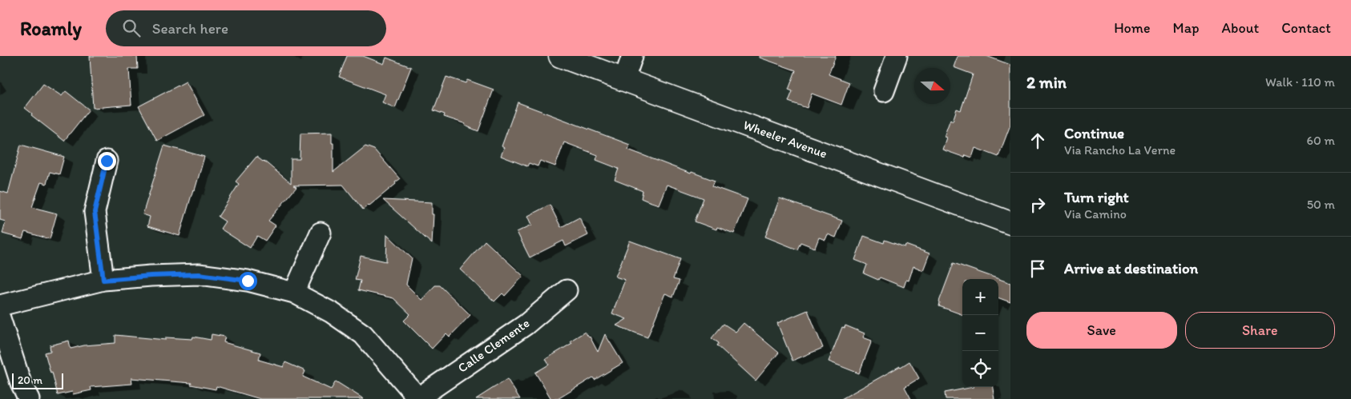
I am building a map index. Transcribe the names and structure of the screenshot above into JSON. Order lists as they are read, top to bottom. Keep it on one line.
{"streets":{"main road":["Wheeler Avenue"],"street":["Calle Clemente"]},"scale_bar":"20 m","north":"right","page":{"header":"Roamly","search":"Search here","nav":["Home","Map","About","Contact"],"heading":["2 min","Walk · 110 m"],"list":[["Continue","Via Rancho La Verne","60 m"],["Turn right","Via Camino","50 m"],"Arrive at destination"],"map_buttons":["+","−"],"buttons":["Save","Share"],"scale":"20 m"}}
